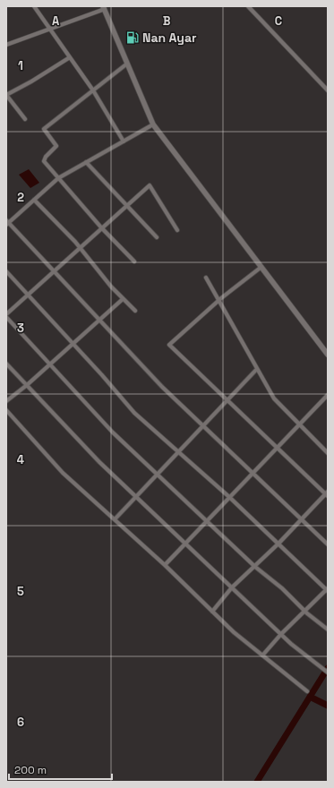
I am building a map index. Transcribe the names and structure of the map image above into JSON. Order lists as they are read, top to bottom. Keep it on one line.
{"places":{"fuel station":["Nan Ayar"]},"scale_bar":"200 m","grid":{"columns":["A","B","C"],"rows":["1","2","3","4","5","6"]}}
